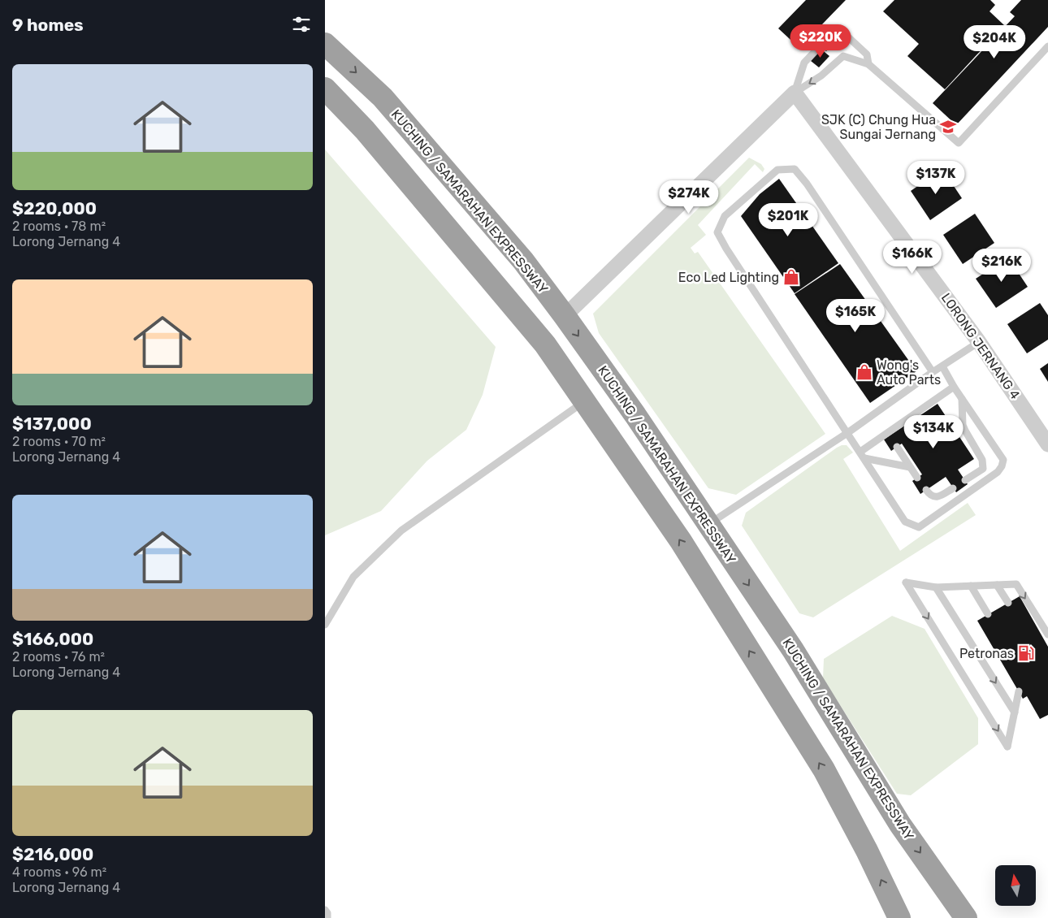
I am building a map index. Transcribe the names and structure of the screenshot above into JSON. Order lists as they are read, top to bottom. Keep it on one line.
{"streets":{"highway":["KUCHING / SAMARAHAN EXPRESSWAY"],"street":["LORONG JERNANG 4"]},"places":{"school or university":["SJK (C) Chung Hua Sungai Jernang"],"shop":["Eco Led Lighting","Wong's Auto Parts"],"fuel station":["Petronas"]},"north":"top","page":{"heading":"9 homes","price":["$220K","$204K","$137K","$274K","$201K","$166K","$216K","$165K","$134K"],"list":[{"name":"$220,000","note":"2 rooms · 78 m² · Lorong Jernang 4"},{"name":"$137,000","note":"2 rooms · 70 m² · Lorong Jernang 4"},{"name":"$166,000","note":"2 rooms · 76 m² · Lorong Jernang 4"},{"name":"$216,000","note":"4 rooms · 96 m² · Lorong Jernang 4"}]}}
